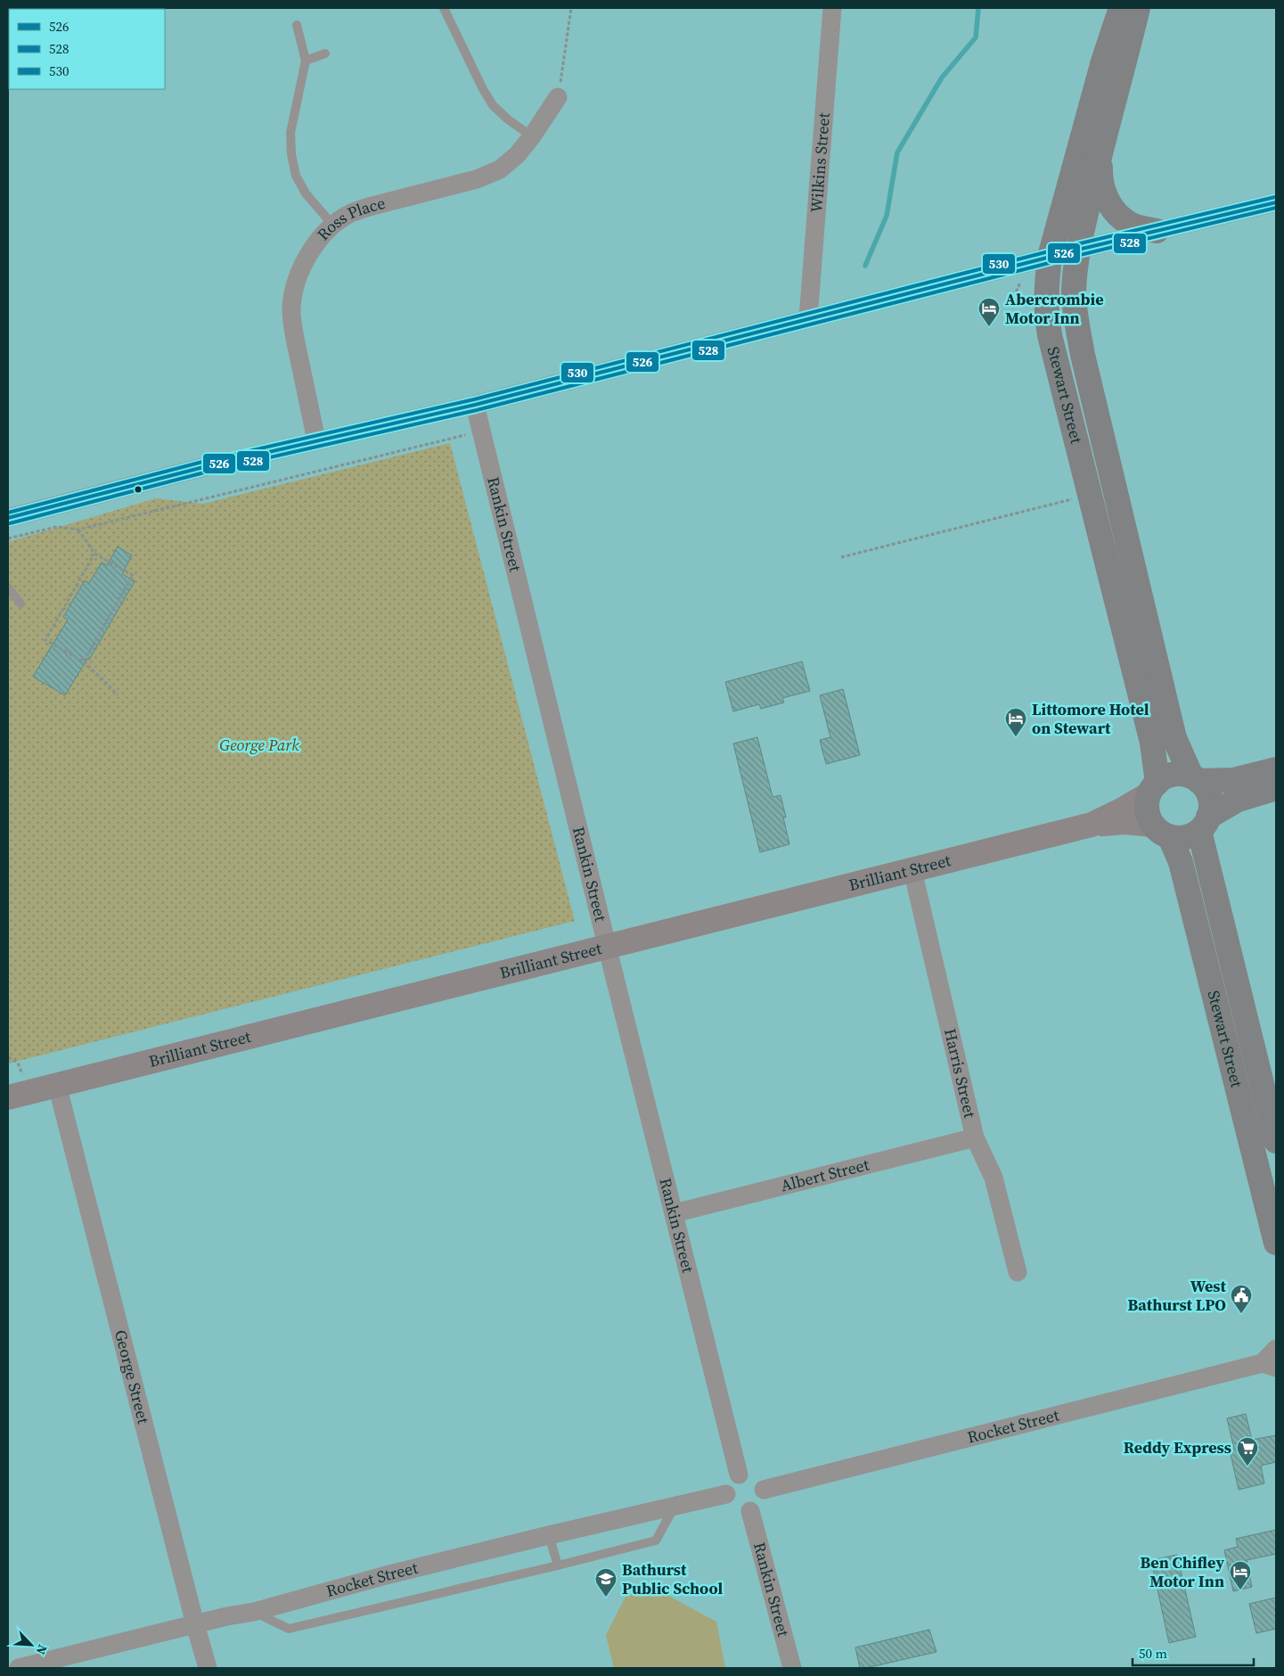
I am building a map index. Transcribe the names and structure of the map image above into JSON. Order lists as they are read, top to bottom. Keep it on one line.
{"streets":{"highway":["Stewart Street"],"street":["Wilkins Street","Ross Place","Rankin Street","Brilliant Street","Harris Street","Albert Street","George Street","Rocket Street"]},"crossings":[["Stewart Street","Brilliant Street"],["Rankin Street","Brilliant Street"],["Rankin Street","Albert Street"],["Rankin Street","Rocket Street"],["Brilliant Street","Harris Street"],["Brilliant Street","George Street"],["Harris Street","Albert Street"],["George Street","Rocket Street"]],"parks":["George Park"],"places":{"hotel":["Abercrombie Motor Inn","Littomore Hotel on Stewart","Ben Chifley Motor Inn"],"public building":["West Bathurst LPO"],"supermarket":["Reddy Express"],"school or university":["Bathurst Public School"]},"lines":["transit line 530","transit line 526","transit line 528"],"legend":["526","528","530"],"scale_bar":"50 m","north":"bottom right"}
